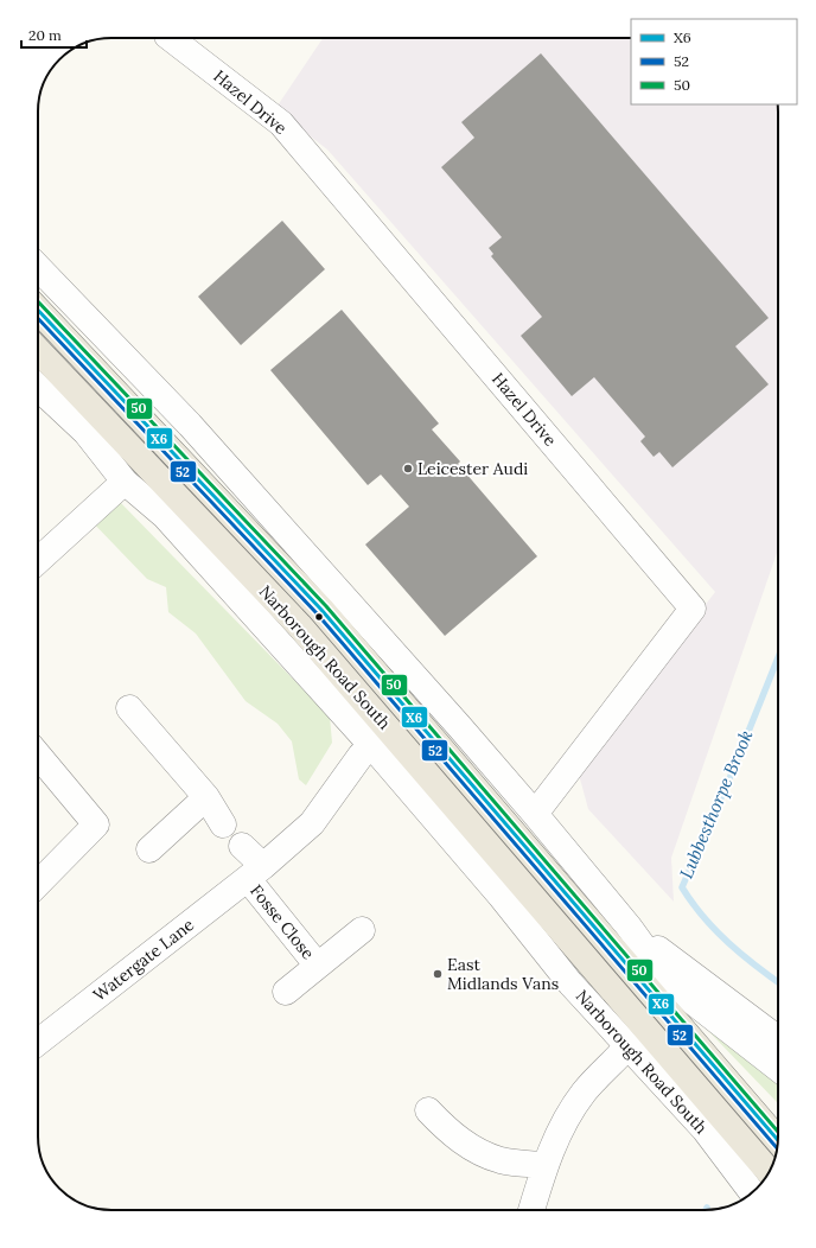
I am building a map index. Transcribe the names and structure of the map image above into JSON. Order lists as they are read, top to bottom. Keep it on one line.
{"streets":{"main road":["Narborough Road South"],"street":["Hazel Drive","Fosse Close","Watergate Lane"]},"crossings":[["Narborough Road South","Watergate Lane"],["Fosse Close","Watergate Lane"]],"water":["Lubbesthorpe Brook"],"places":["Leicester Audi","East Midlands Vans"],"lines":["transit line 50","transit line X6","transit line 52"],"legend":["X6","52","50"],"scale_bar":"20 m"}
